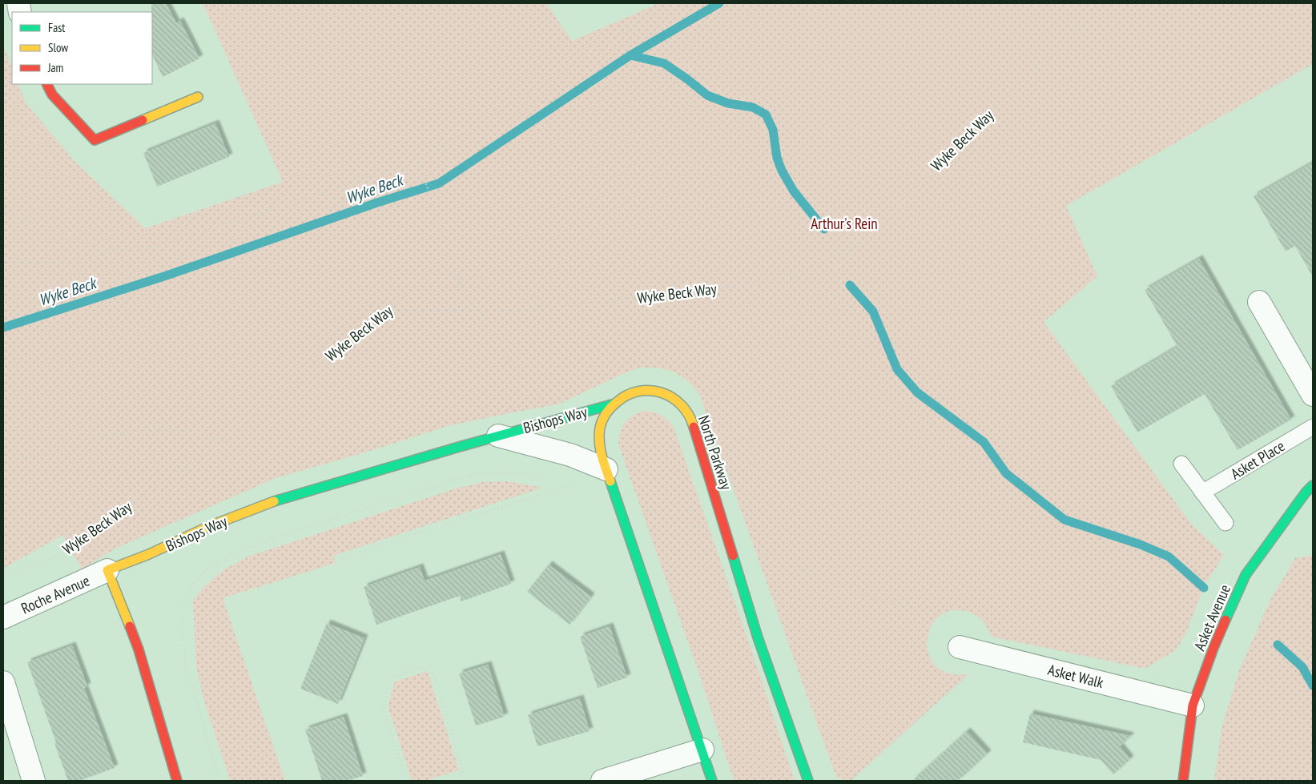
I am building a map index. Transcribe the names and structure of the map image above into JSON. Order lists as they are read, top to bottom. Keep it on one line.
{"streets":{"street":["Bishops Way","North Parkway","Roche Avenue","Asket Avenue","Asket Walk"],"lane":["Asket Place"],"path":["Wyke Beck Way"]},"crossings":[["Bishops Way","North Parkway"],["Bishops Way","Roche Avenue"],["Asket Avenue","Asket Walk"]],"water":["Wyke Beck"],"parks":["Arthur's Rein"],"legend":["Fast","Slow","Jam"]}
